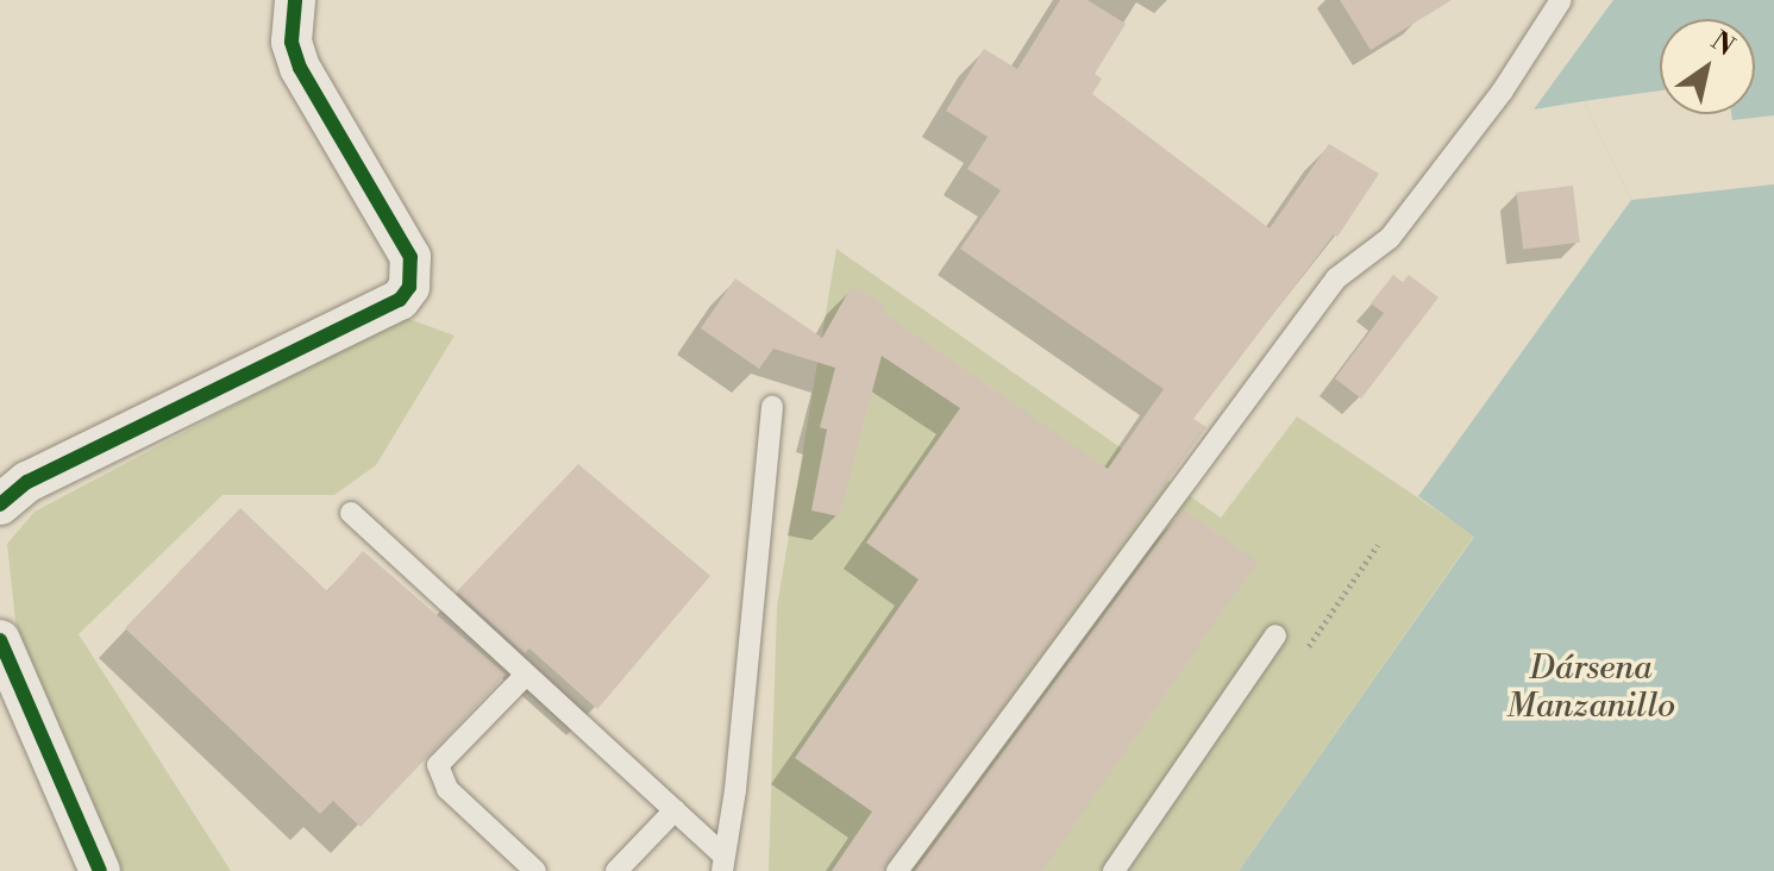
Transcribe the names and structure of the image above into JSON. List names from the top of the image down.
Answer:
{
  "water": ["Dársena Manzanillo"],
  "north": "top right"
}
